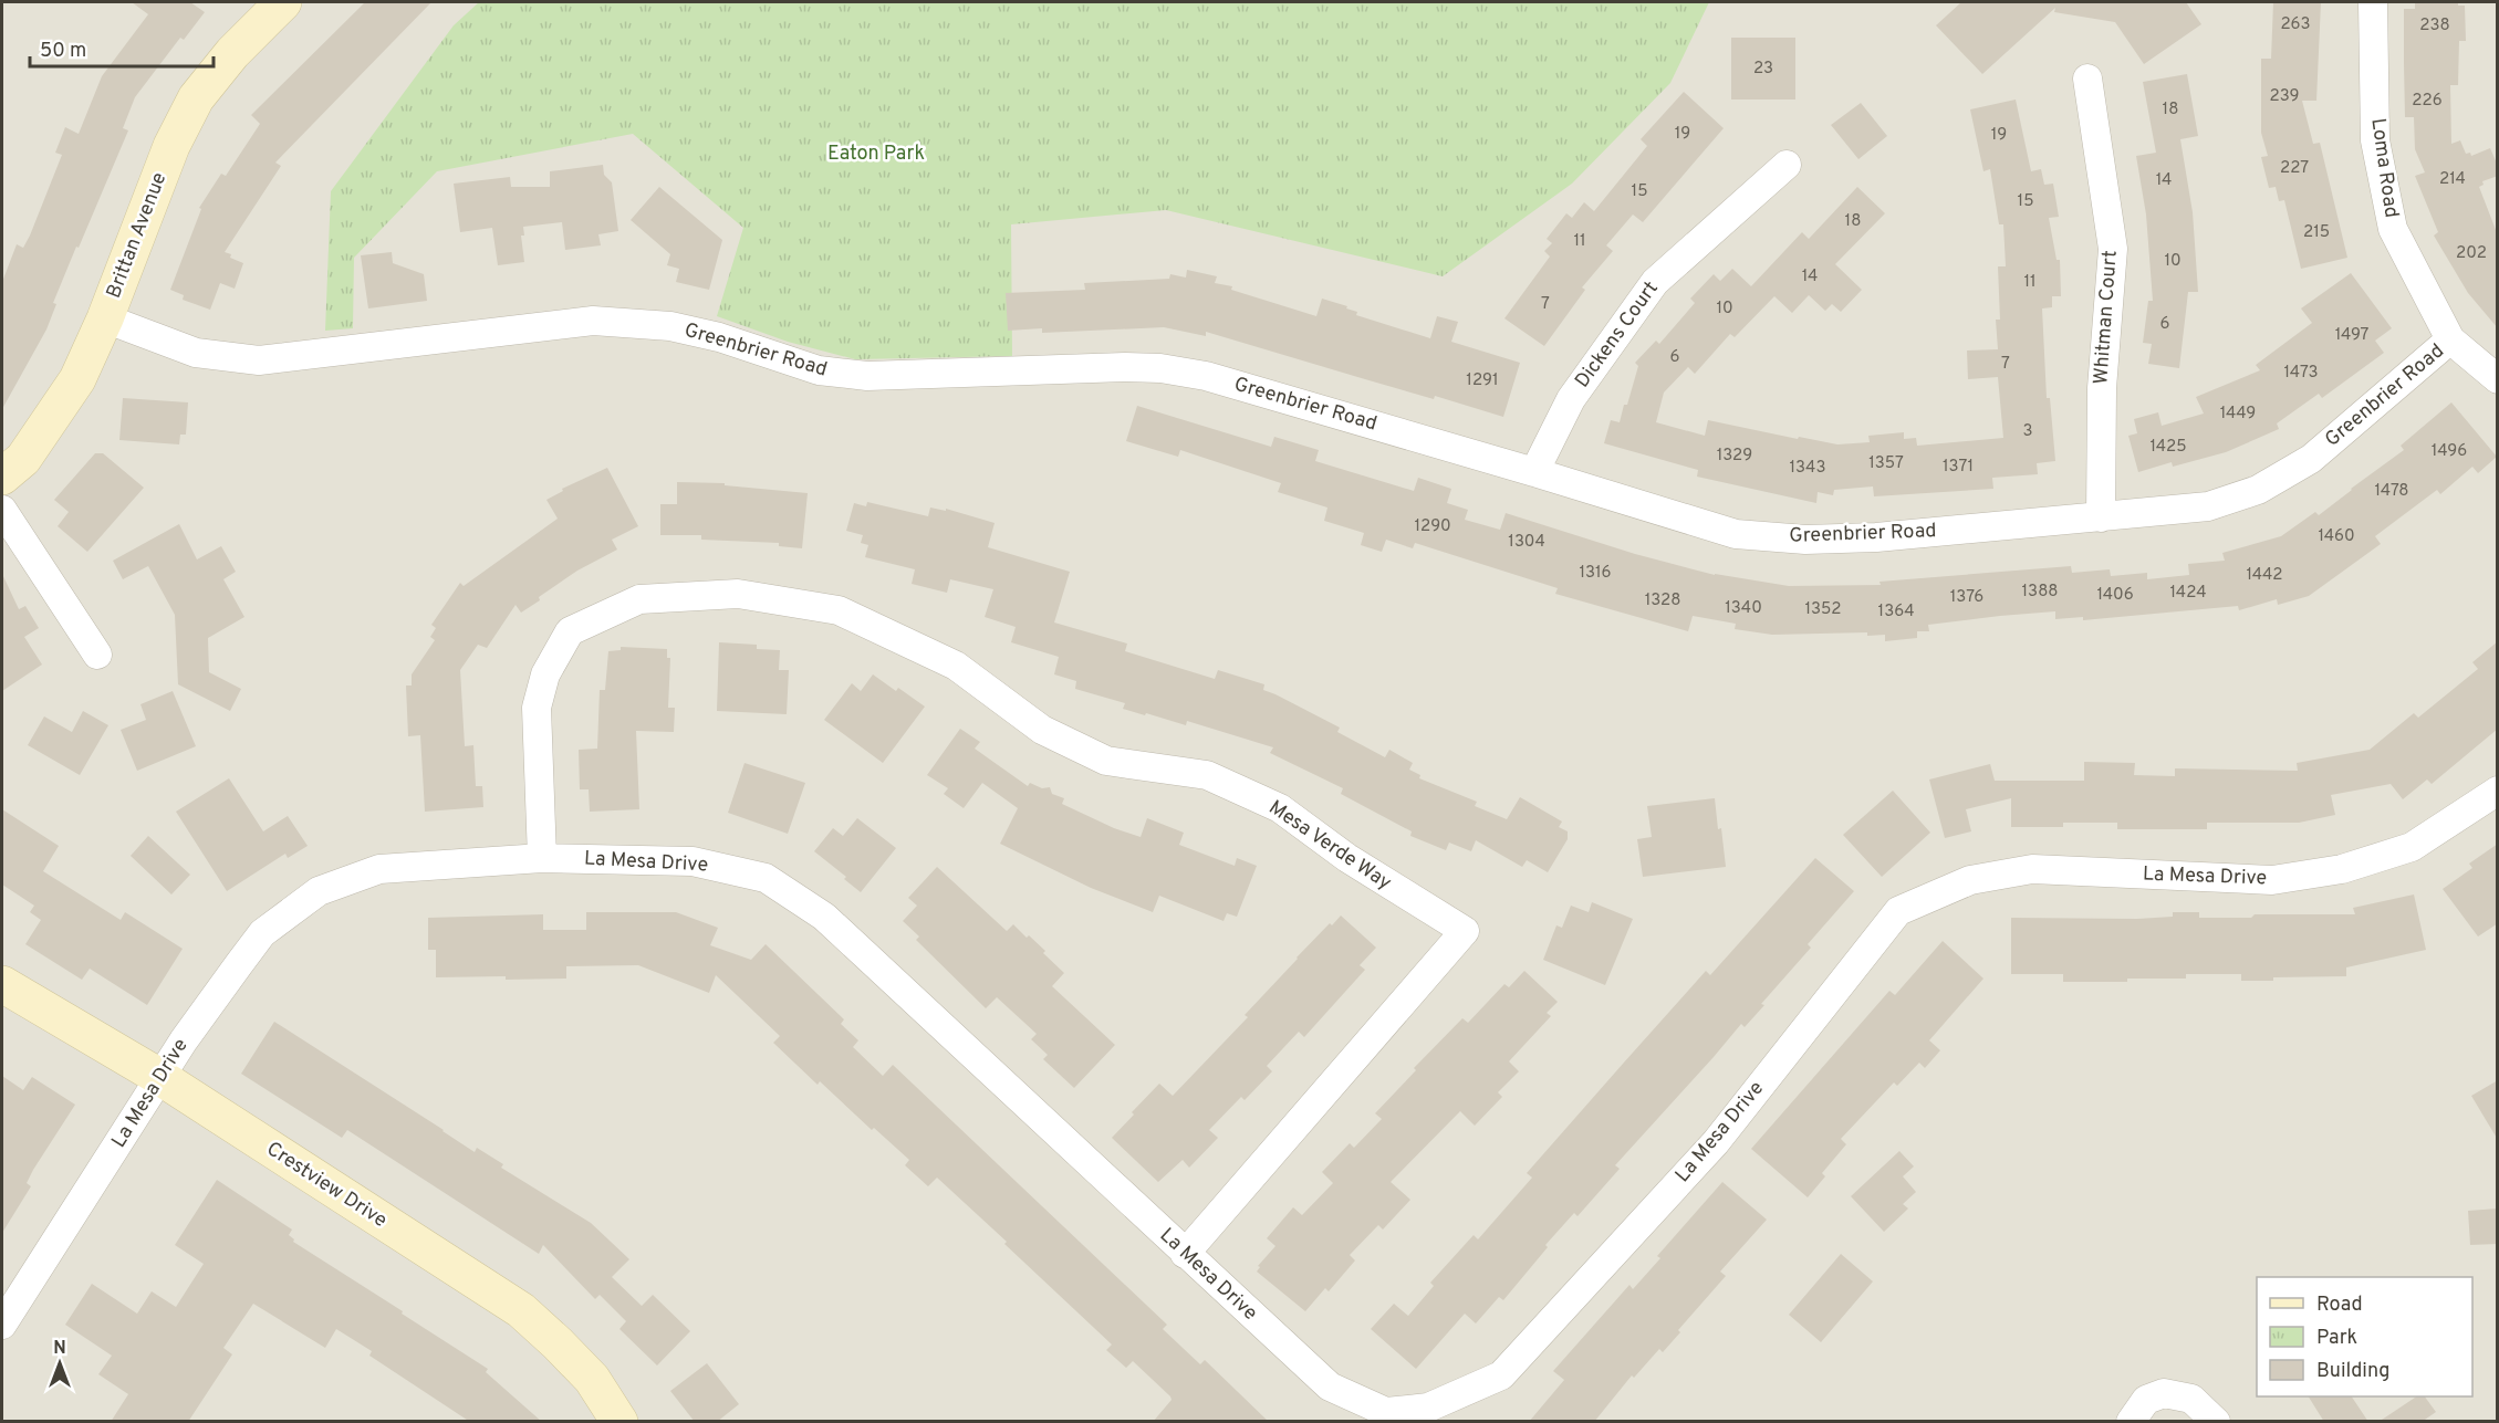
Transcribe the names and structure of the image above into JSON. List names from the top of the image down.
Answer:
{
  "streets": {
    "main road": ["Brittan Avenue", "Crestview Drive"],
    "street": [
      "Loma Road",
      "Whitman Court",
      "Dickens Court",
      "Greenbrier Road",
      "Mesa Verde Way",
      "La Mesa Drive"
    ]
  },
  "crossings": [
    ["Loma Road", "Greenbrier Road"],
    ["Brittan Avenue", "Greenbrier Road"],
    ["Whitman Court", "Greenbrier Road"],
    ["Dickens Court", "Greenbrier Road"],
    ["Mesa Verde Way", "La Mesa Drive"],
    ["La Mesa Drive", "Crestview Drive"]
  ],
  "parks": ["Eaton Park"],
  "house_numbers": [
    "263",
    "238",
    "23",
    "239",
    "226",
    "18",
    "19",
    "19",
    "227",
    "214",
    "14",
    "15",
    "15",
    "18",
    "215",
    "11",
    "202",
    "10",
    "14",
    "11",
    "7",
    "10",
    "6",
    "1497",
    "6",
    "7",
    "1473",
    "1291",
    "1449",
    "3",
    "1425",
    "1496",
    "1329",
    "1357",
    "1371",
    "1343",
    "1478",
    "1290",
    "1460",
    "1304",
    "1316",
    "1442",
    "1388",
    "1424",
    "1406",
    "1376",
    "1328",
    "1340",
    "1352",
    "1364"
  ],
  "legend": ["Road", "Park", "Building"],
  "scale_bar": "50 m",
  "north": "top"
}
